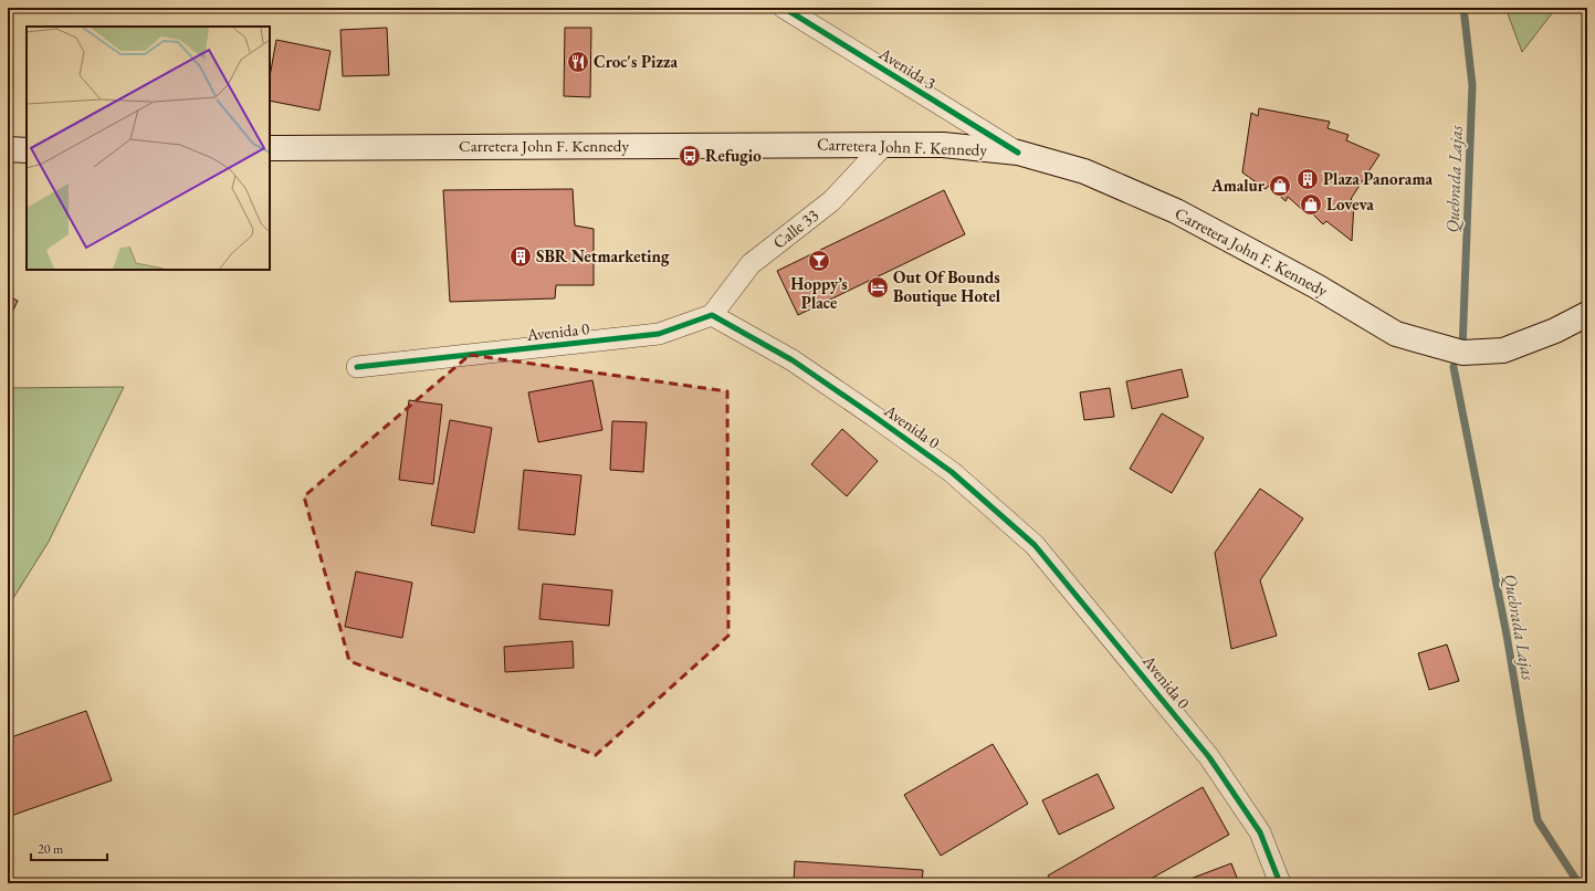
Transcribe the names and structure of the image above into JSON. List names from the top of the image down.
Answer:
{
  "streets": {
    "main road": ["Carretera John F. Kennedy"],
    "street": ["Avenida 3", "Calle 33", "Avenida 0"]
  },
  "crossings": [
    ["Avenida 3", "Carretera John F. Kennedy"],
    ["Carretera John F. Kennedy", "Calle 33"],
    ["Calle 33", "Avenida 0"]
  ],
  "water": ["Quebrada Lajas"],
  "places": {
    "restaurant": ["Croc's Pizza"],
    "bus stop": ["Refugio"],
    "building": ["Plaza Panorama", "SBR Netmarketing"],
    "shop": ["Amalur", "Loveva"],
    "bar": ["Hoppy’s Place"],
    "hotel": ["Out Of Bounds Boutique Hotel"]
  },
  "scale_bar": "20 m"
}
